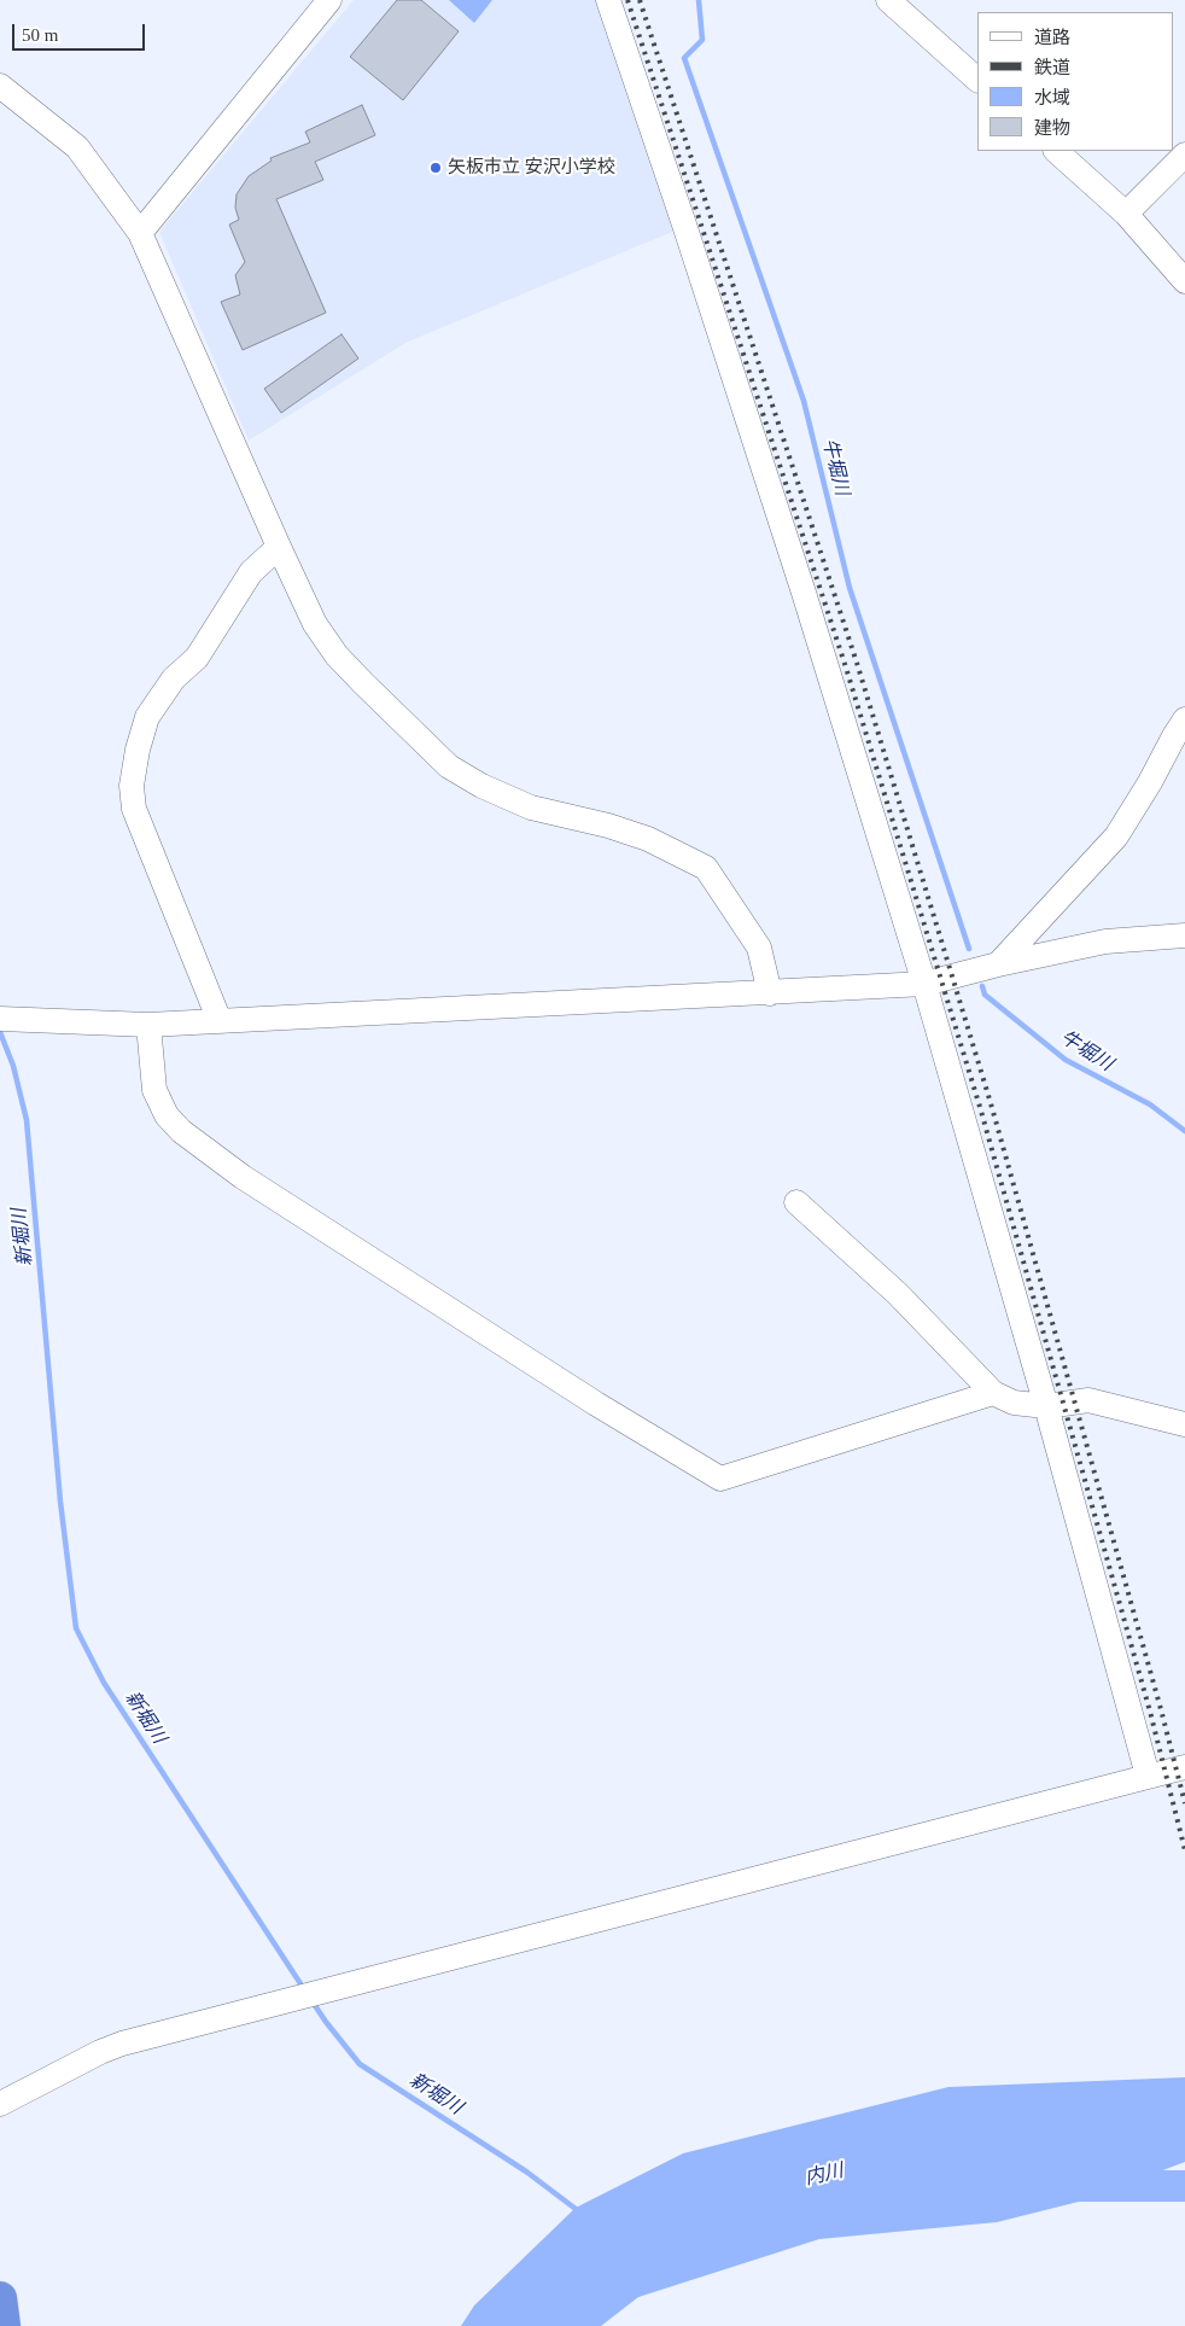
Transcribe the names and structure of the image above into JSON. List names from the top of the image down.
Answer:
{
  "water": ["牛堀川", "新堀川", "内川"],
  "places": ["矢板市立 安沢小学校"],
  "legend": [
    "道路",
    "鉄道",
    "水域",
    "建物"
  ],
  "scale_bar": "50 m"
}
